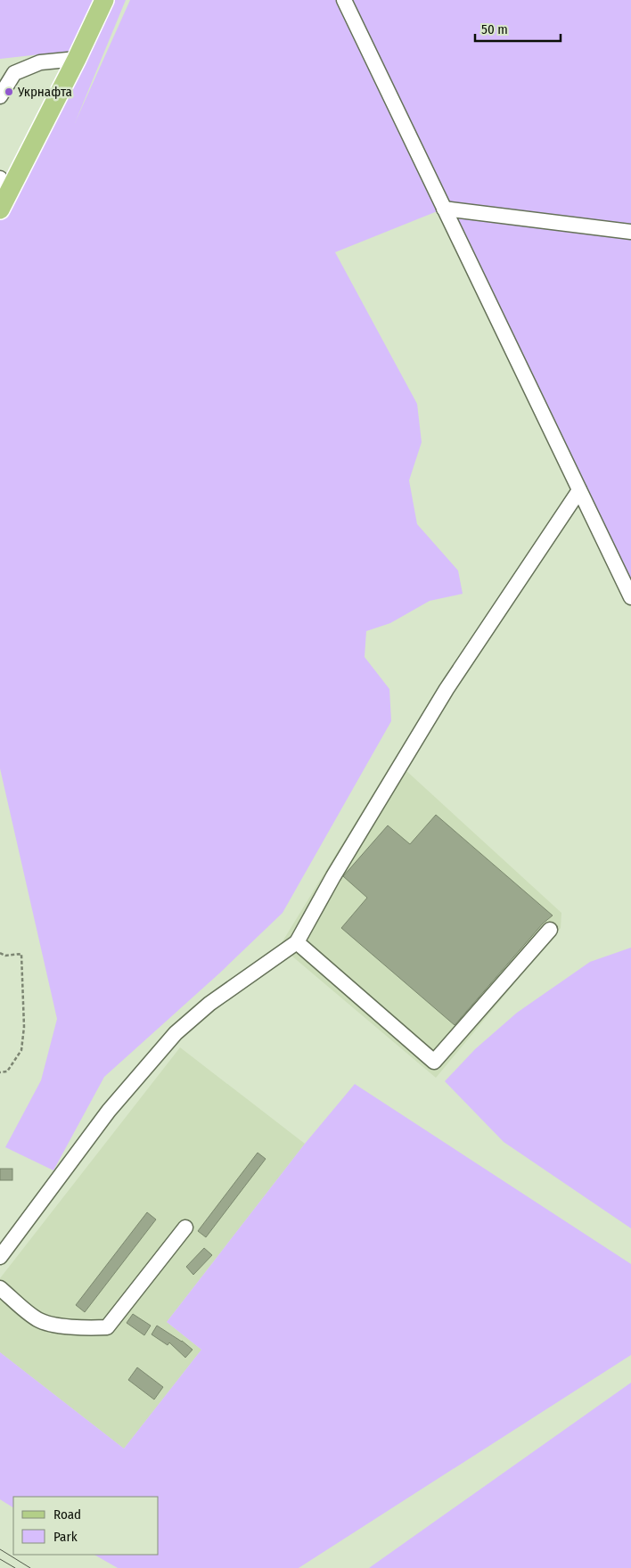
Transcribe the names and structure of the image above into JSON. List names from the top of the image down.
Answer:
{
  "places": ["Укрнафта"],
  "legend": ["Road", "Park"],
  "scale_bar": "50 m"
}
